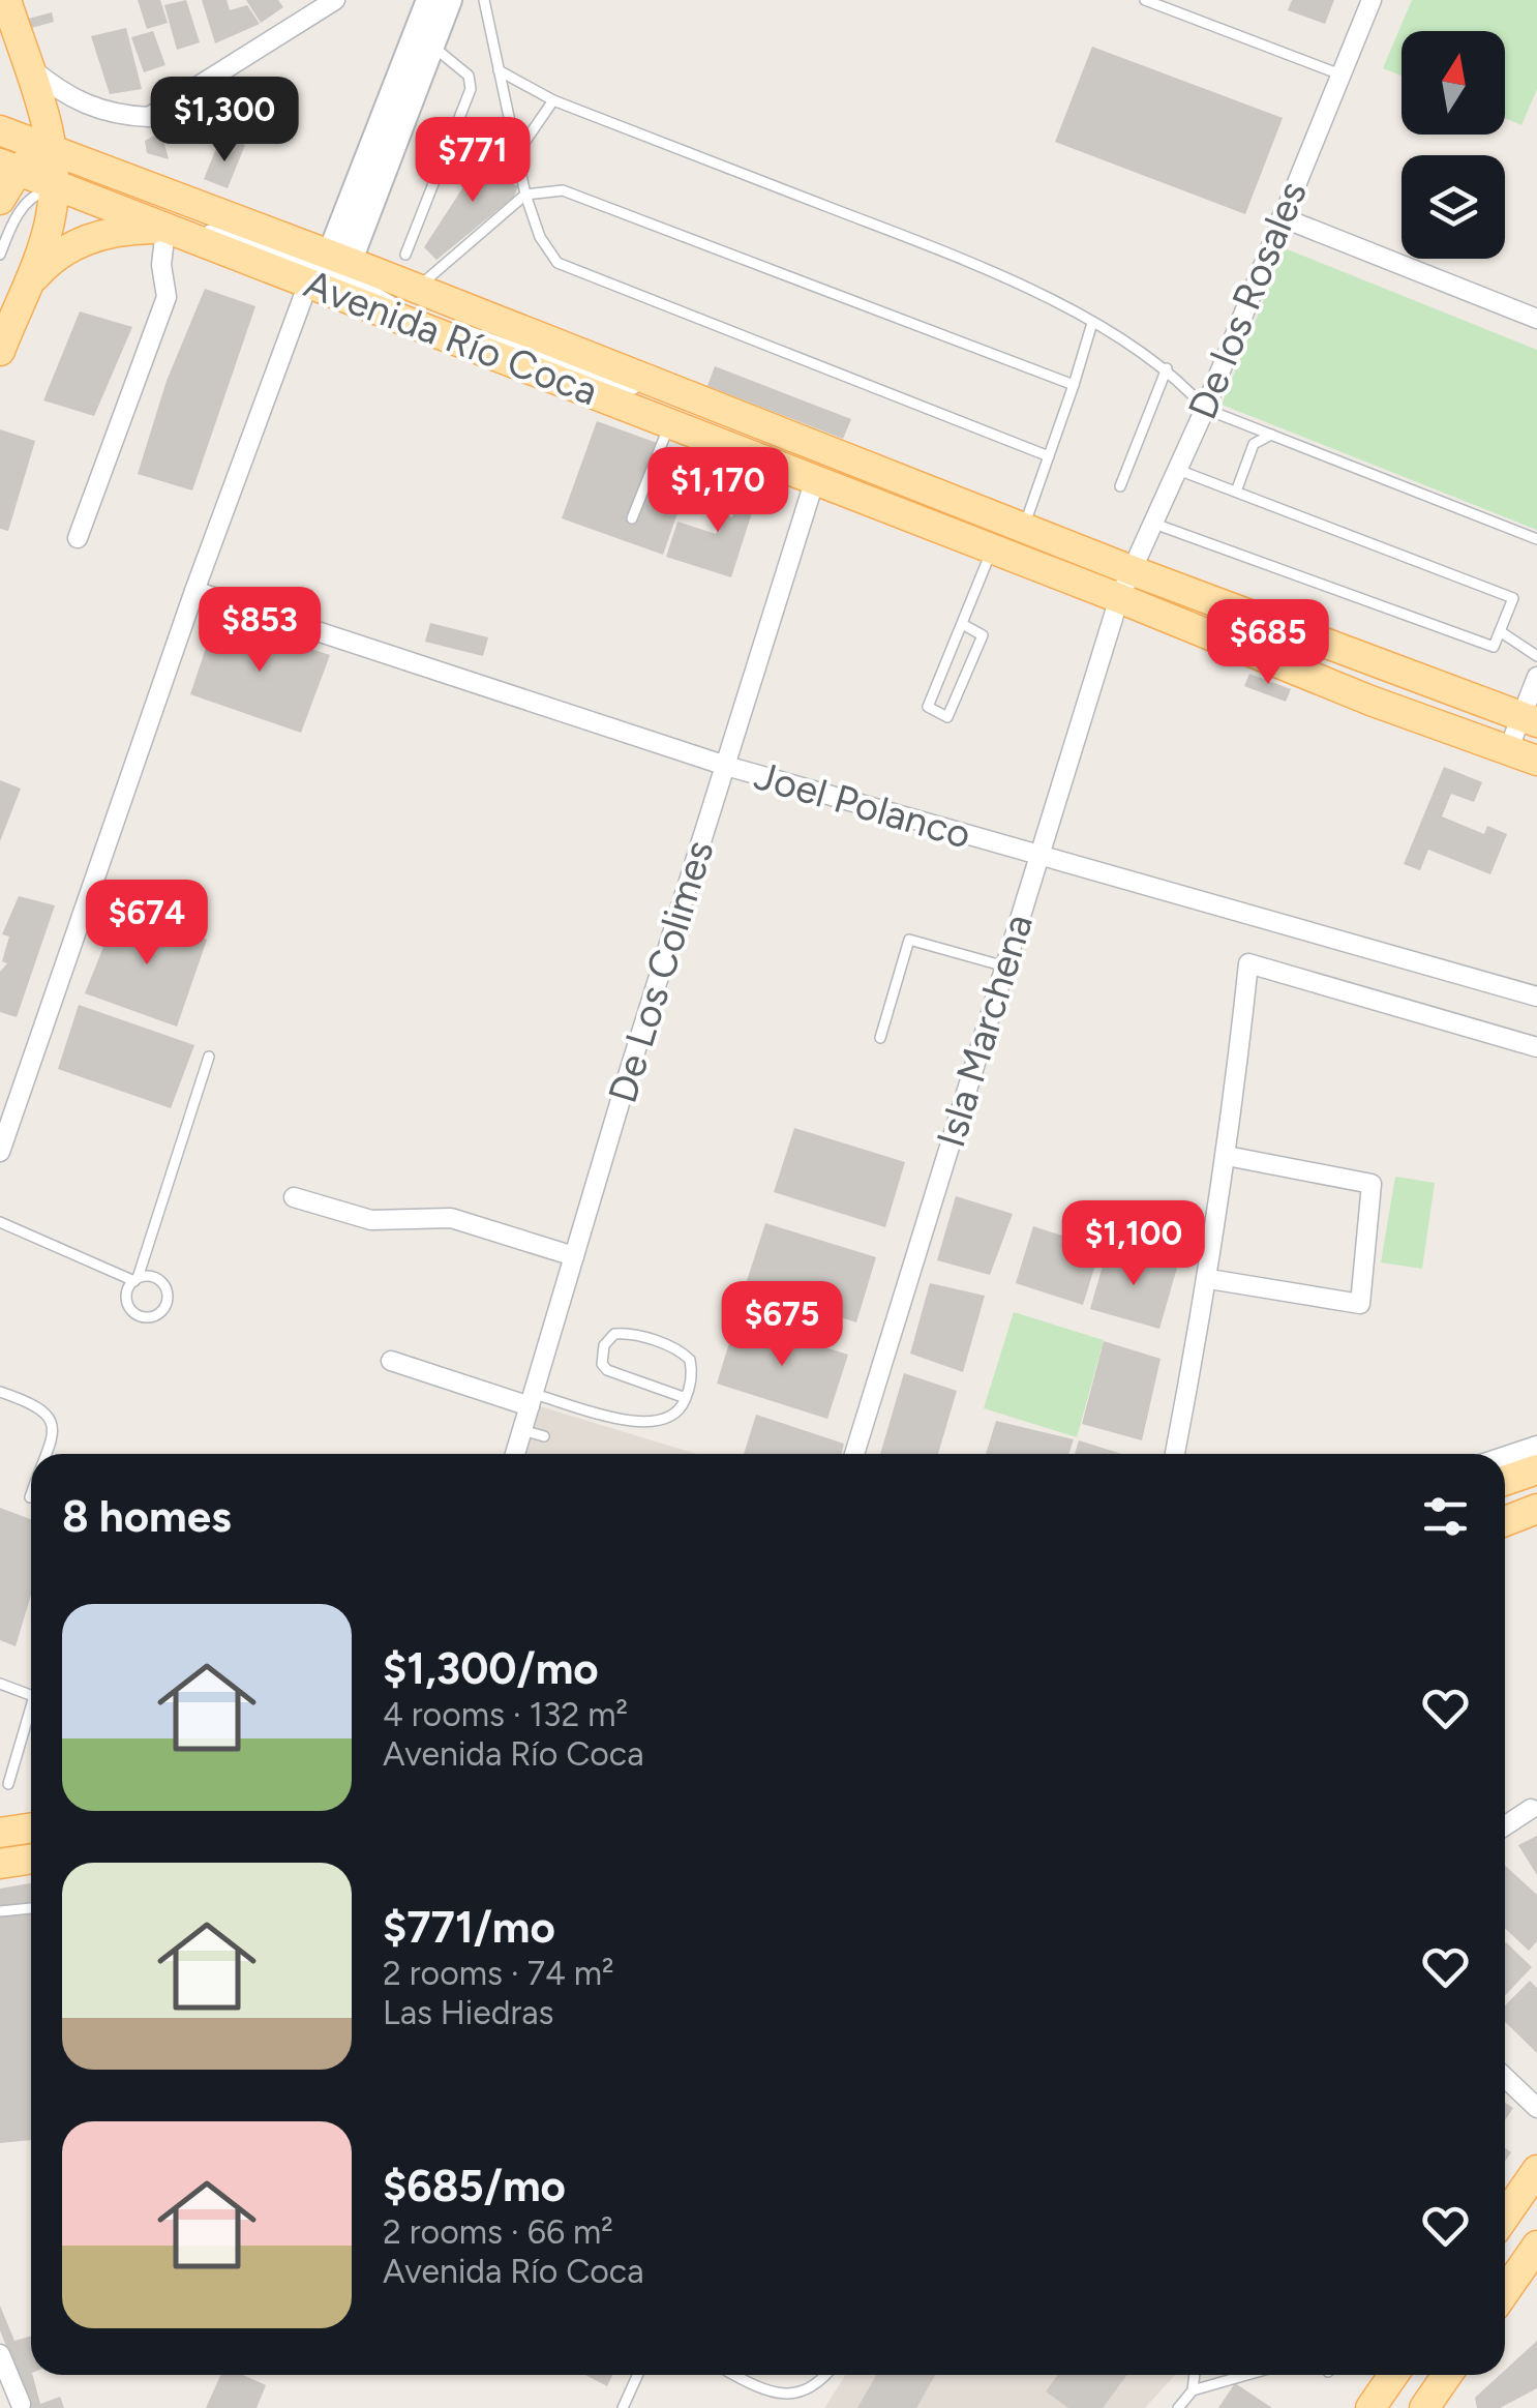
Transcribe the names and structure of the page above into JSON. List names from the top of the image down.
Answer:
{
  "streets": {
    "main road": ["Avenida Río Coca"],
    "street": [
      "De los Rosales",
      "Joel Polanco",
      "De Los Colimes",
      "Isla Marchena"
    ]
  },
  "crossings": [
    ["De los Rosales", "Avenida Río Coca"],
    ["De los Rosales", "Isla Marchena"],
    ["Avenida Río Coca", "De Los Colimes"],
    ["Avenida Río Coca", "Isla Marchena"],
    ["Joel Polanco", "De Los Colimes"],
    ["Joel Polanco", "Isla Marchena"]
  ],
  "north": "top",
  "page": {
    "price": [
      "$1,300",
      "$771",
      "$1,170",
      "$853",
      "$685",
      "$674",
      "$1,100",
      "$675"
    ],
    "heading": "8 homes",
    "list": [
      {
        "name": "$1,300/mo",
        "note": "4 rooms · 132 m² · Avenida Río Coca"
      },
      {
        "name": "$771/mo",
        "note": "2 rooms · 74 m² · Las Hiedras"
      },
      {
        "name": "$685/mo",
        "note": "2 rooms · 66 m² · Avenida Río Coca"
      }
    ]
  }
}
